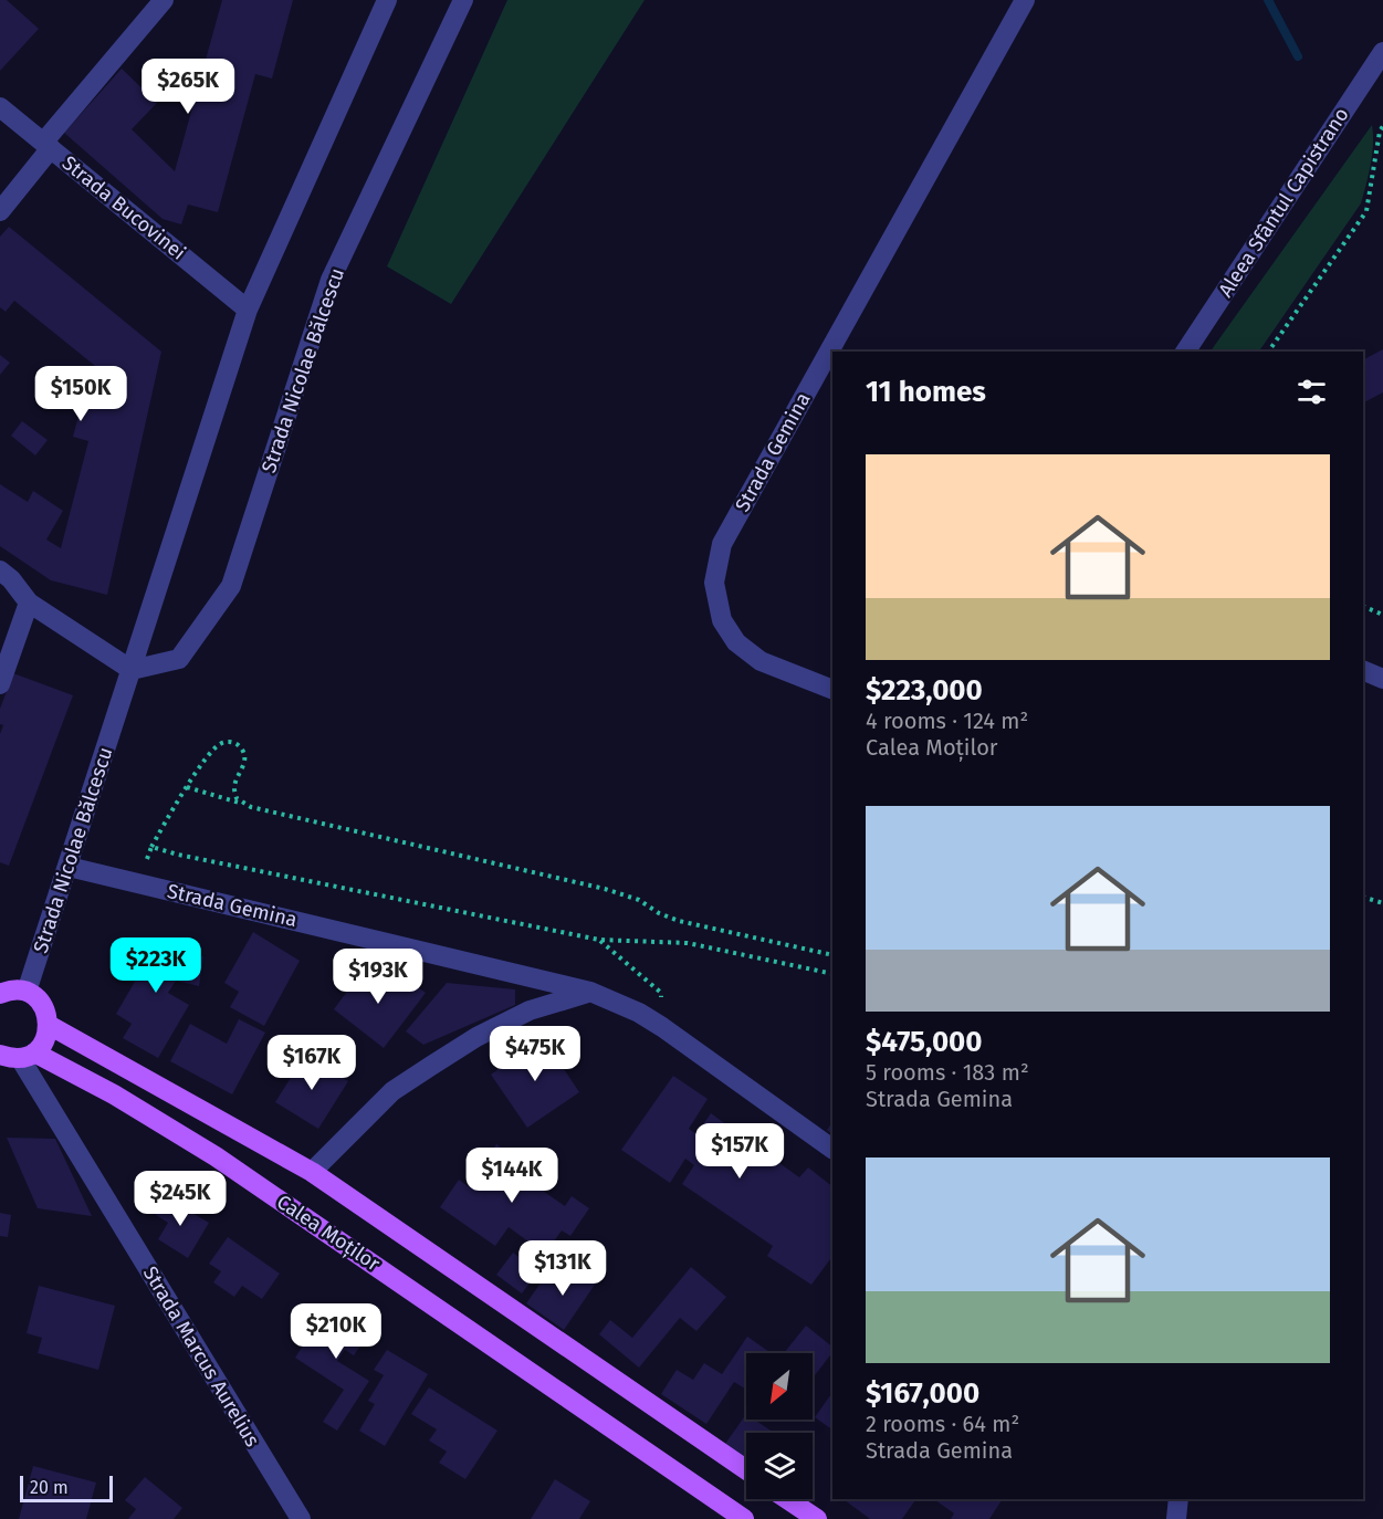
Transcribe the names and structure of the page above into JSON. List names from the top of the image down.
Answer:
{
  "streets": {
    "main road": ["Calea Moților"],
    "street": [
      "Aleea Sfântul Capistrano",
      "Strada Bucovinei",
      "Strada Nicolae Bălcescu",
      "Strada Gemina",
      "Strada Marcus Aurelius"
    ]
  },
  "crossings": [
    ["Strada Bucovinei", "Strada Nicolae Bălcescu"],
    ["Strada Nicolae Bălcescu", "Strada Gemina"],
    ["Calea Moților", "Strada Marcus Aurelius"]
  ],
  "scale_bar": "20 m",
  "north": "bottom left",
  "page": {
    "price": [
      "$265K",
      "$150K",
      "$223K",
      "$193K",
      "$475K",
      "$167K",
      "$157K",
      "$144K",
      "$245K",
      "$131K",
      "$210K"
    ],
    "heading": "11 homes",
    "list": [
      {
        "name": "$223,000",
        "note": "4 rooms · 124 m² · Calea Moților"
      },
      {
        "name": "$475,000",
        "note": "5 rooms · 183 m² · Strada Gemina"
      },
      {
        "name": "$167,000",
        "note": "2 rooms · 64 m² · Strada Gemina"
      }
    ],
    "scale": "20 m"
  }
}
